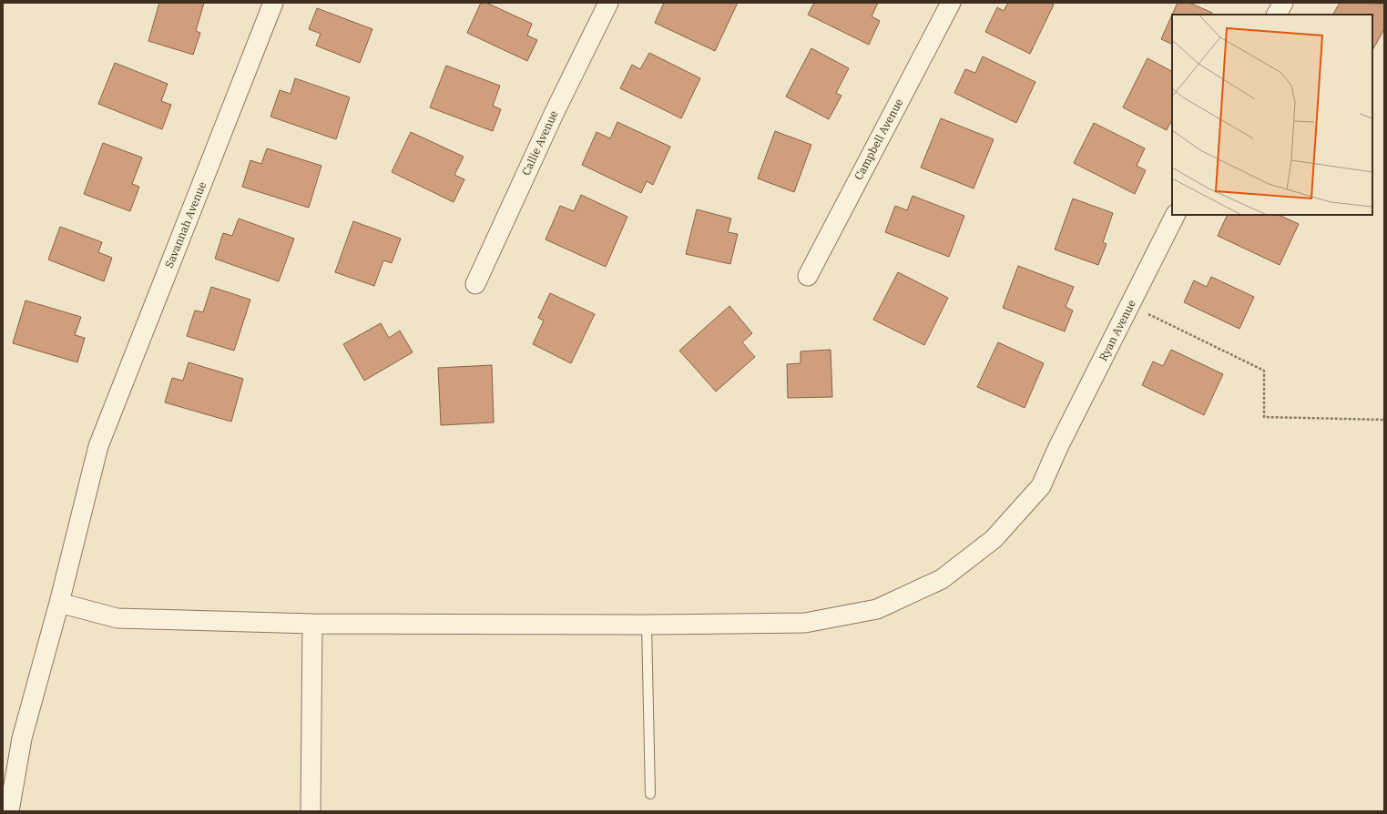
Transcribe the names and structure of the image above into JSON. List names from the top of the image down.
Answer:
{
  "streets": {
    "street": [
      "Campbell Avenue",
      "Callie Avenue",
      "Savannah Avenue",
      "Ryan Avenue"
    ]
  },
  "crossings": [
    ["Savannah Avenue", "Ryan Avenue"]
  ]
}
